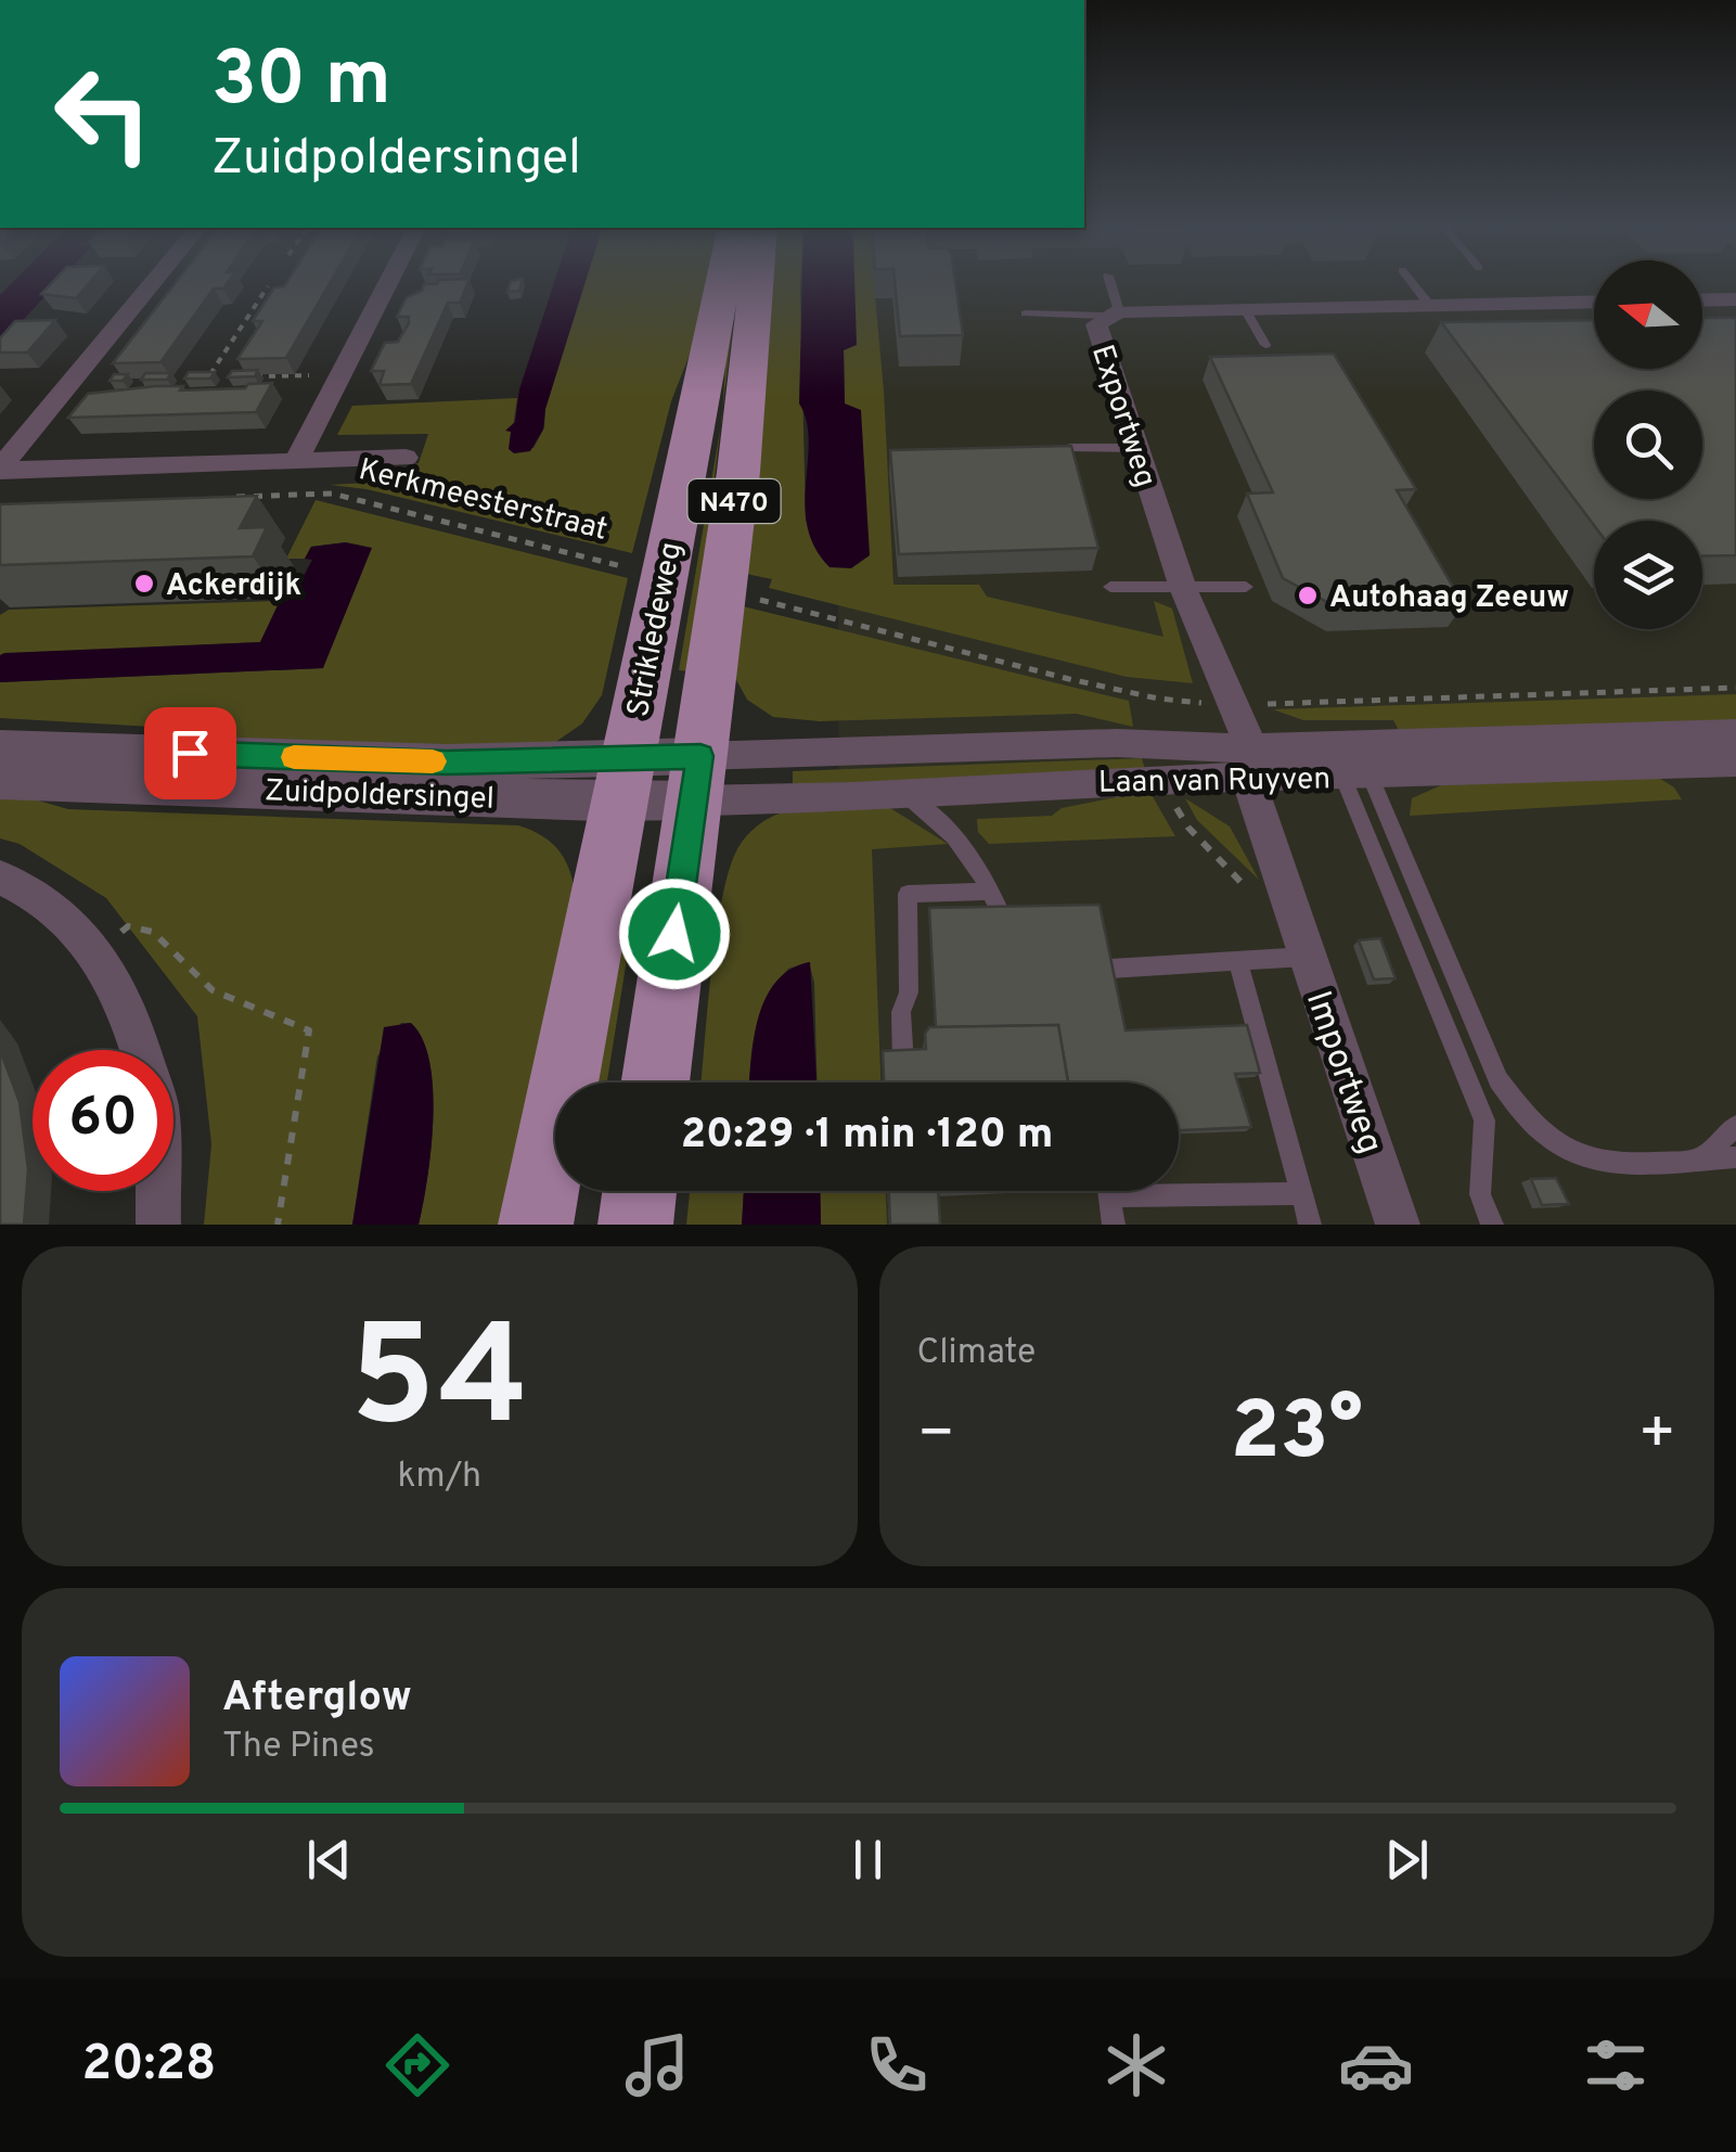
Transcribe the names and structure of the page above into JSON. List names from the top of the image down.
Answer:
{
  "streets": {
    "main road": ["N470", "Strikledeweg"],
    "street": [
      "Exportweg",
      "Kerkmeesterstraat",
      "Laan van Ruyven",
      "Zuidpoldersingel",
      "Importweg"
    ]
  },
  "crossings": [
    ["Exportweg", "Laan van Ruyven"],
    ["Exportweg", "Importweg"],
    ["Strikledeweg", "Laan van Ruyven"],
    ["Strikledeweg", "Zuidpoldersingel"],
    ["Laan van Ruyven", "Zuidpoldersingel"],
    ["Laan van Ruyven", "Importweg"]
  ],
  "places": ["Ackerdijk", "Autohaag Zeeuw"],
  "north": "left",
  "page": {
    "turn": ["30 m", "Zuidpoldersingel"],
    "limit": "60",
    "trip": "20:29 · 1 min · 120 m",
    "tile": [
      ["54", "km/h"],
      "Climate"
    ],
    "heat": ["−", "23°", "+"],
    "song": ["Afterglow", "The Pines"],
    "tabs": "20:28"
  }
}
